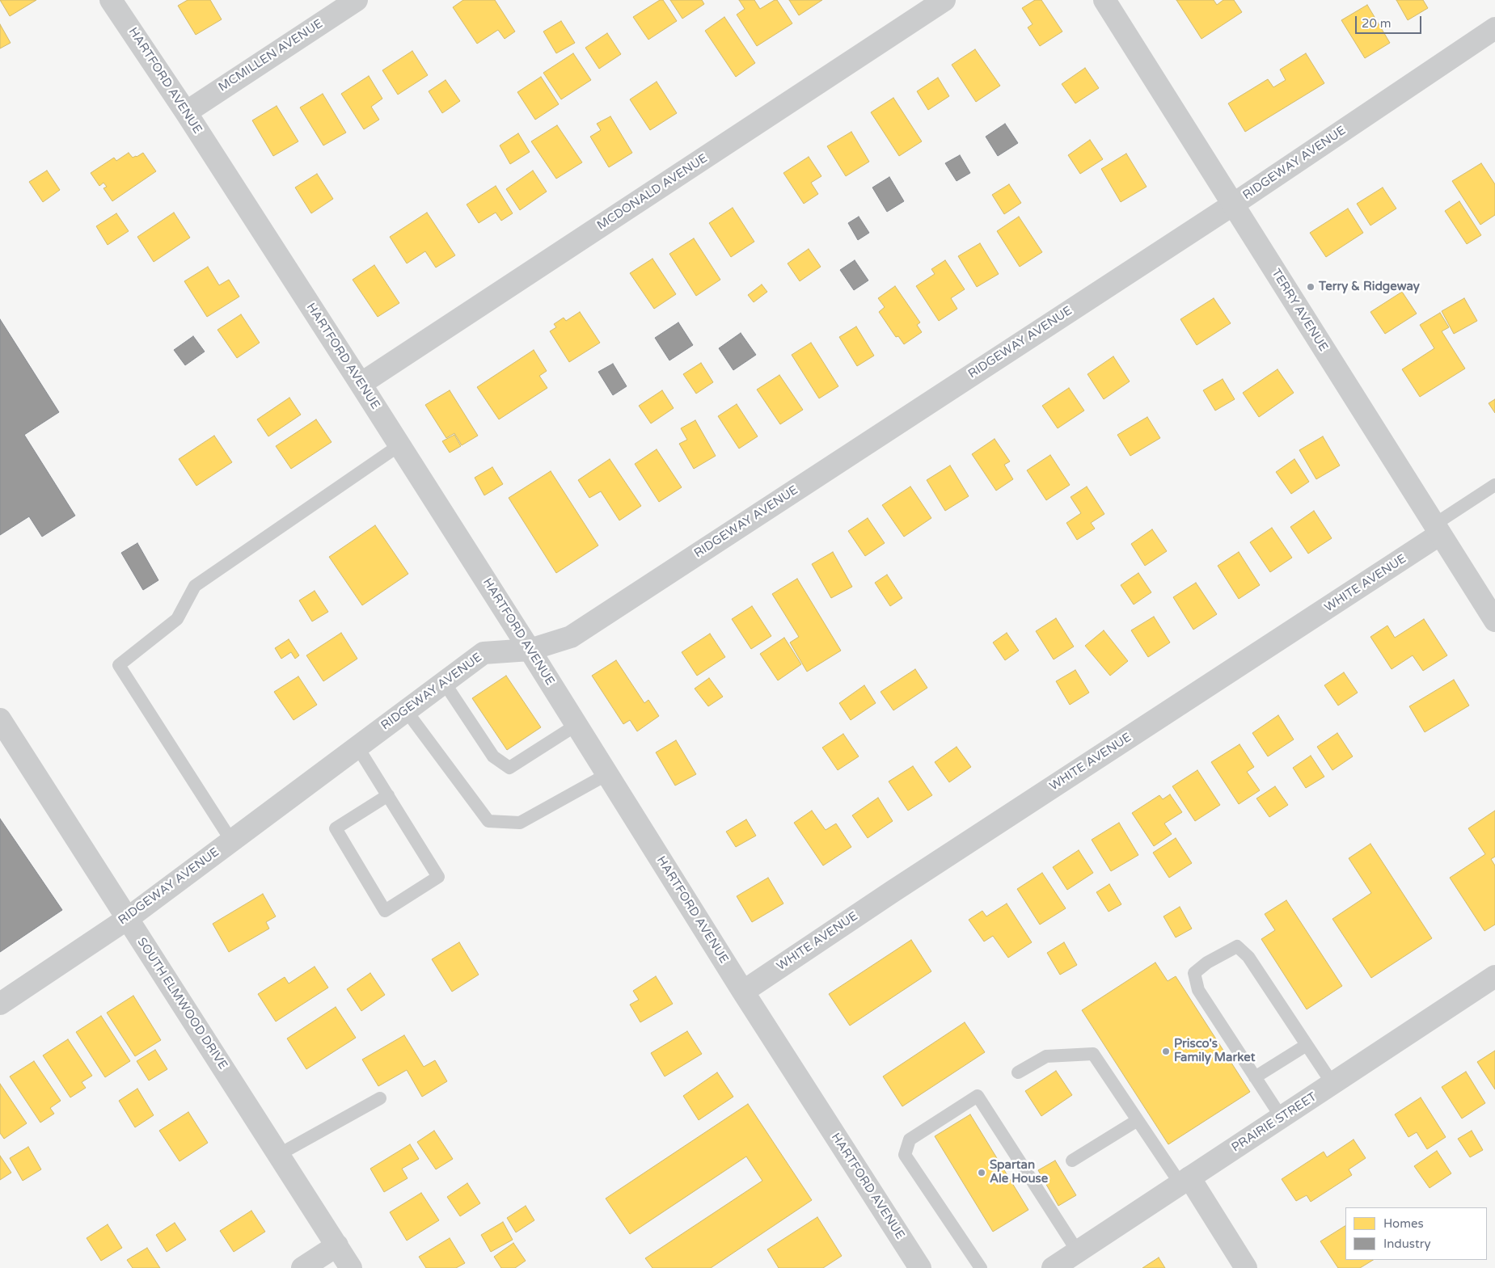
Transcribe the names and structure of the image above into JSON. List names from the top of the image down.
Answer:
{
  "streets": {
    "street": [
      "MCMILLEN AVENUE",
      "HARTFORD AVENUE",
      "RIDGEWAY AVENUE",
      "MCDONALD AVENUE",
      "TERRY AVENUE",
      "WHITE AVENUE",
      "SOUTH ELMWOOD DRIVE",
      "PRAIRIE STREET"
    ]
  },
  "crossings": [
    ["MCMILLEN AVENUE", "HARTFORD AVENUE"],
    ["HARTFORD AVENUE", "RIDGEWAY AVENUE"],
    ["HARTFORD AVENUE", "MCDONALD AVENUE"],
    ["HARTFORD AVENUE", "WHITE AVENUE"],
    ["RIDGEWAY AVENUE", "TERRY AVENUE"],
    ["RIDGEWAY AVENUE", "SOUTH ELMWOOD DRIVE"],
    ["TERRY AVENUE", "WHITE AVENUE"]
  ],
  "places": ["Terry & Ridgeway", "Prisco's Family Market", "Spartan Ale House"],
  "legend": ["Homes", "Industry"],
  "scale_bar": "20 m"
}
